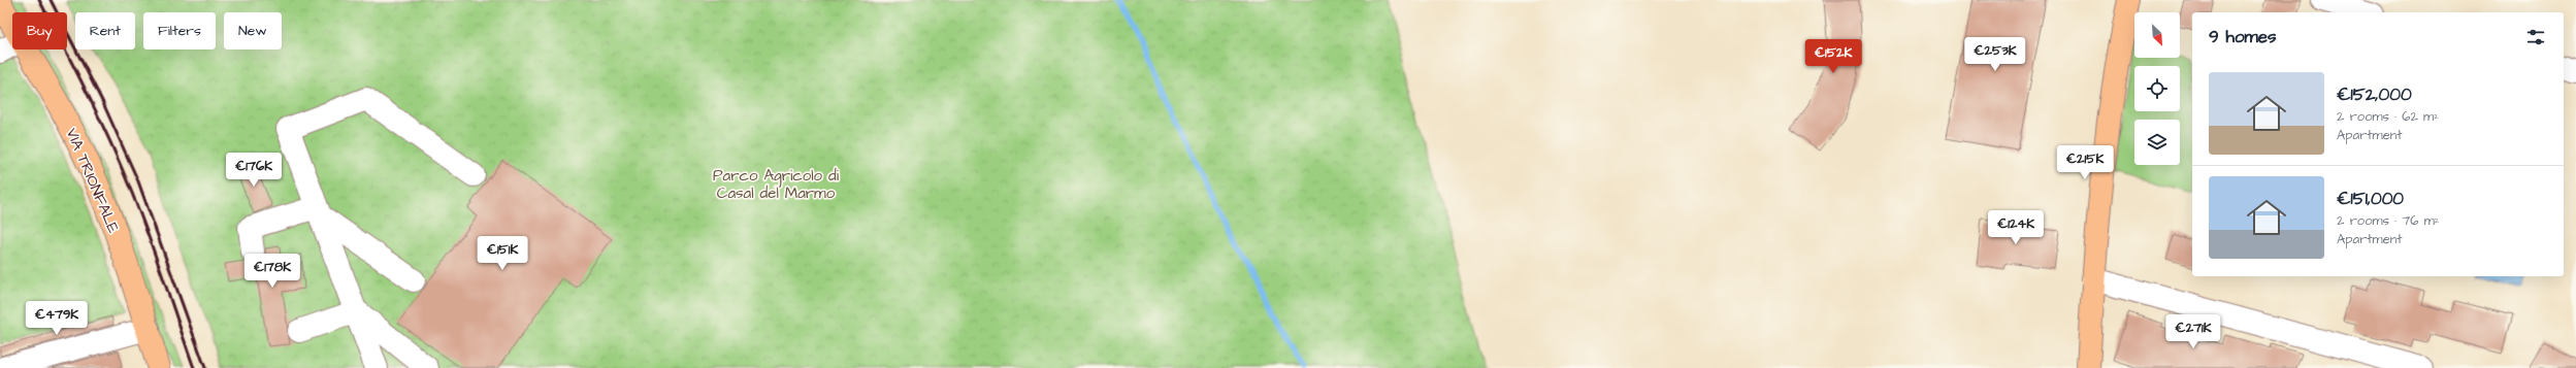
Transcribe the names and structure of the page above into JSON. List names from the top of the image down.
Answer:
{
  "streets": {
    "main road": ["VIA TRIONFALE"]
  },
  "parks": ["Parco Agricolo di Casal del Marmo"],
  "north": "bottom right",
  "page": {
    "chip": [
      "Buy",
      "Rent",
      "Filters",
      "New"
    ],
    "heading": "9 homes",
    "price": [
      "€253K",
      "€152K",
      "€215K",
      "€176K",
      "€124K",
      "€151K",
      "€178K",
      "€479K",
      "€271K"
    ],
    "list": [
      {
        "name": "€152,000",
        "note": "2 rooms · 62 m² · Apartment"
      },
      {
        "name": "€151,000",
        "note": "2 rooms · 76 m² · Apartment"
      }
    ]
  }
}
